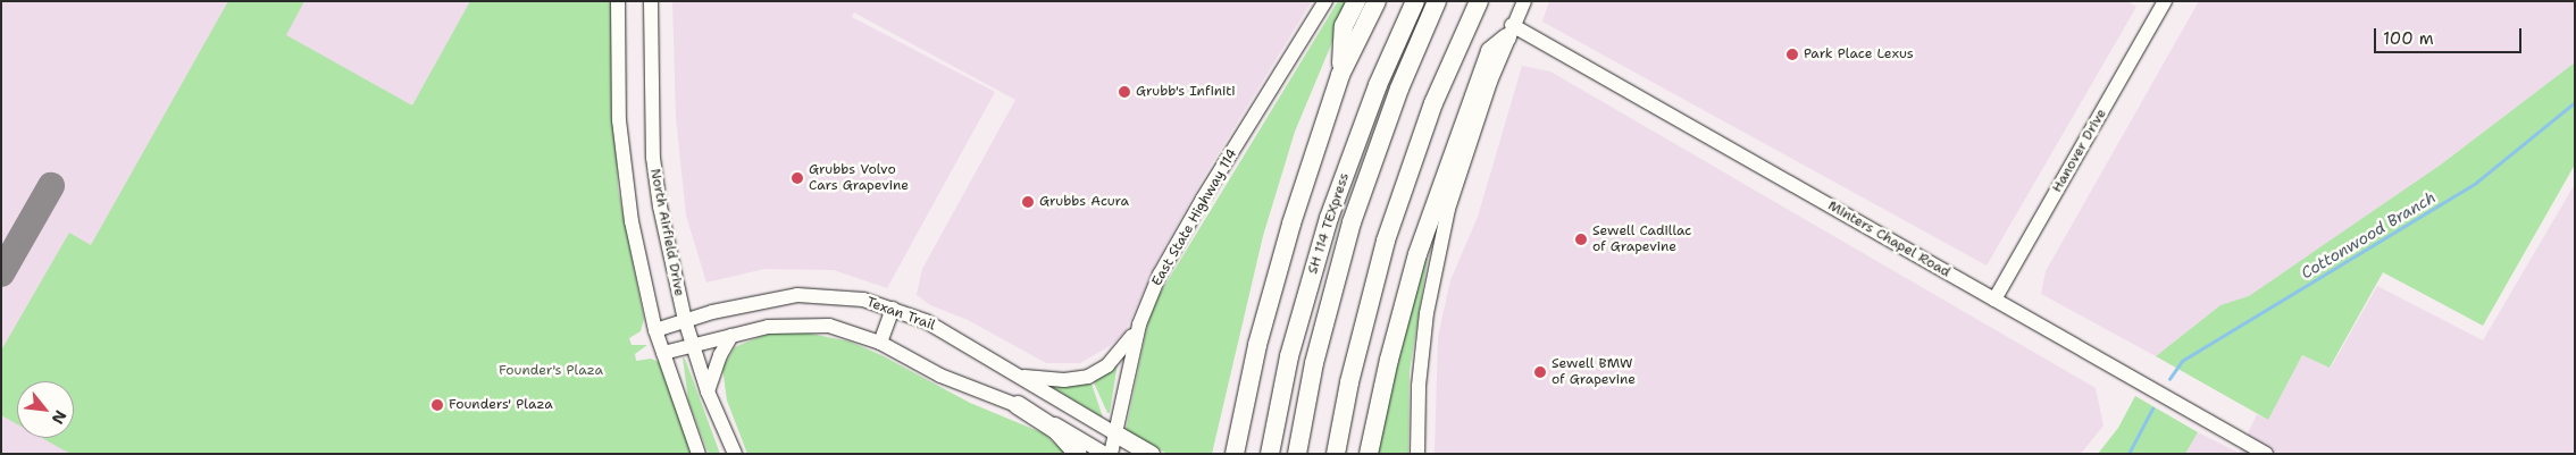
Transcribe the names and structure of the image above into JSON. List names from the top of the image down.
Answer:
{
  "streets": {
    "highway": ["SH 114 TEXpress"],
    "main road": [
      "Hanover Drive",
      "East State Highway 114",
      "North Airfield Drive",
      "Minters Chapel Road",
      "Texan Trail"
    ]
  },
  "crossings": [
    ["Hanover Drive", "Minters Chapel Road"],
    ["East State Highway 114", "Texan Trail"],
    ["North Airfield Drive", "Texan Trail"]
  ],
  "water": ["Cottonwood Branch"],
  "parks": ["Founder's Plaza"],
  "places": [
    "Park Place Lexus",
    "Grubb's Infiniti",
    "Grubbs Volvo Cars Grapevine",
    "Grubbs Acura",
    "Sewell Cadillac of Grapevine",
    "Sewell BMW of Grapevine",
    "Founders' Plaza"
  ],
  "scale_bar": "100 m",
  "north": "bottom right"
}
